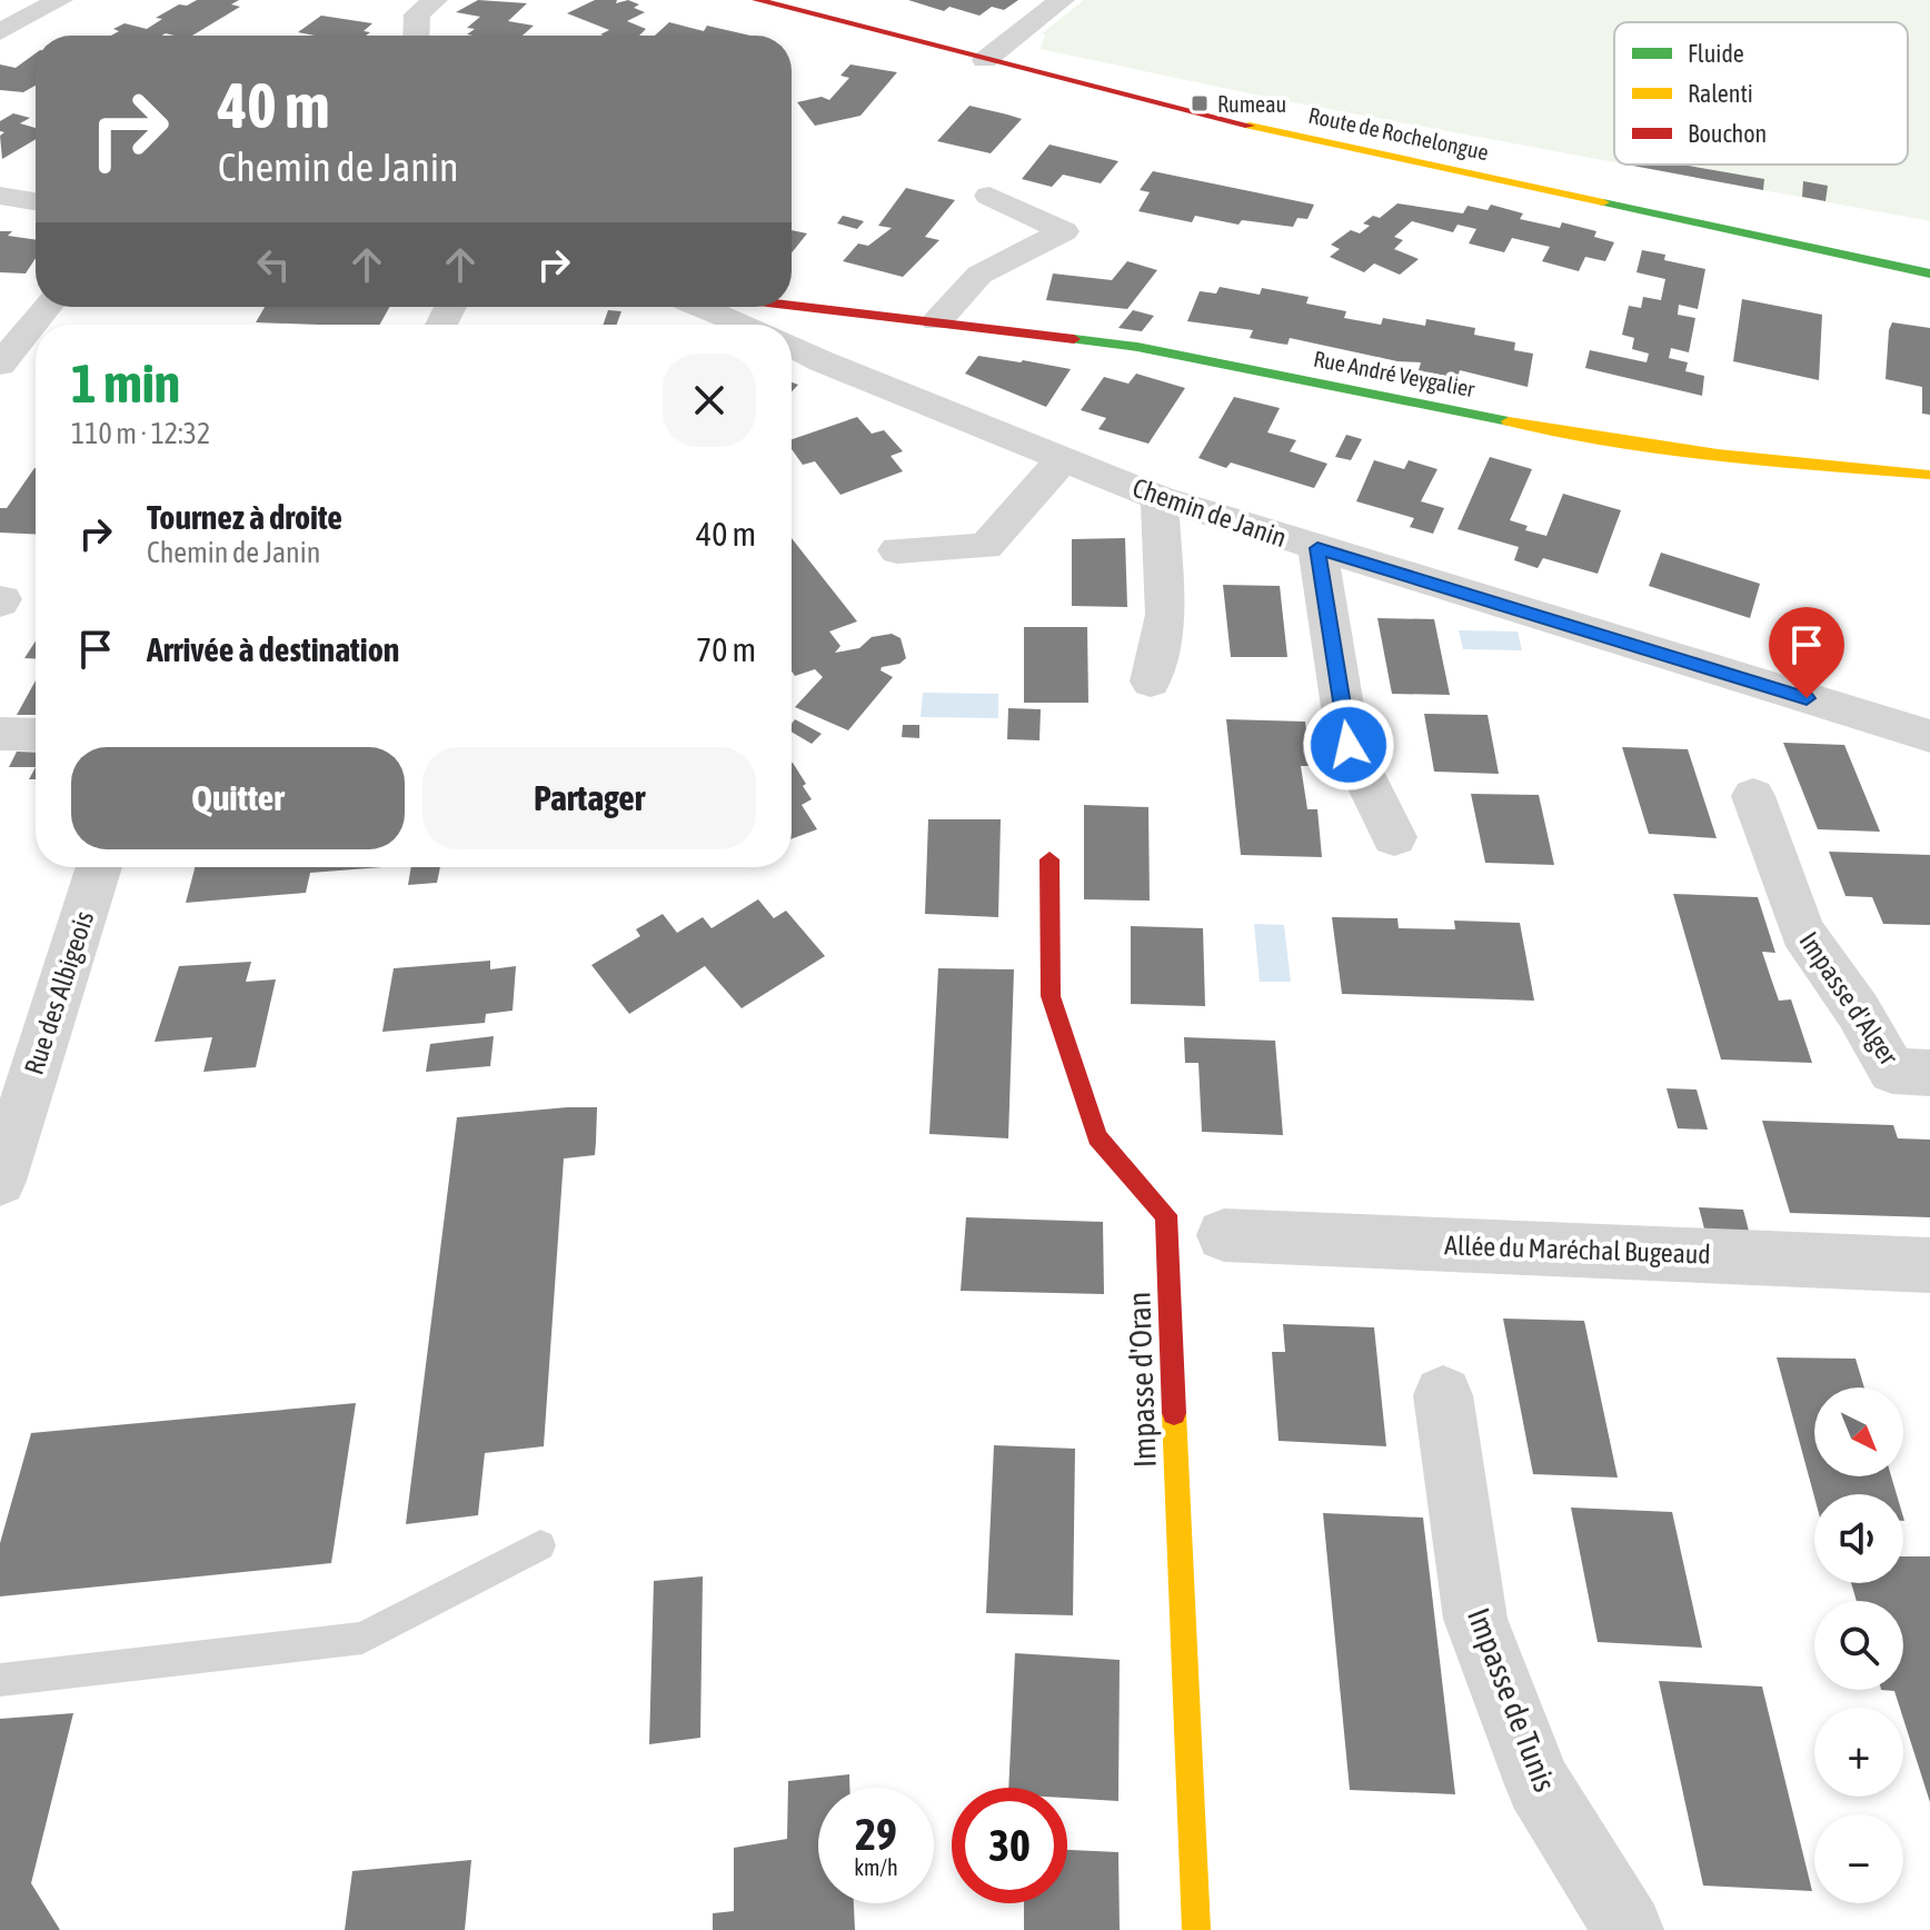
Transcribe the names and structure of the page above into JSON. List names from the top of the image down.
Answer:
{
  "streets": {
    "street": [
      "Route de Rochelongue",
      "Rue André Veygalier",
      "Chemin de Janin",
      "Rue des Albigeois",
      "Impasse d'Alger",
      "Allée du Maréchal Bugeaud",
      "Impasse d'Oran",
      "Impasse de Tunis"
    ]
  },
  "crossings": [
    ["Rue André Veygalier", "Chemin de Janin"]
  ],
  "places": {
    "transit": ["Rumeau"]
  },
  "legend": ["Fluide", "Ralenti", "Bouchon"],
  "north": "bottom right",
  "page": {
    "turn": ["40 m", "Chemin de Janin"],
    "heading": ["1 min", "110 m · 12:32"],
    "list": [
      {
        "name": "Tournez à droite",
        "note": "Chemin de Janin",
        "value": "40 m"
      },
      {
        "name": "Arrivée à destination",
        "value": "70 m"
      }
    ],
    "buttons": ["Quitter", "Partager"],
    "map_buttons": ["+", "−"],
    "speed": "29 km/h",
    "limit": "30"
  }
}
